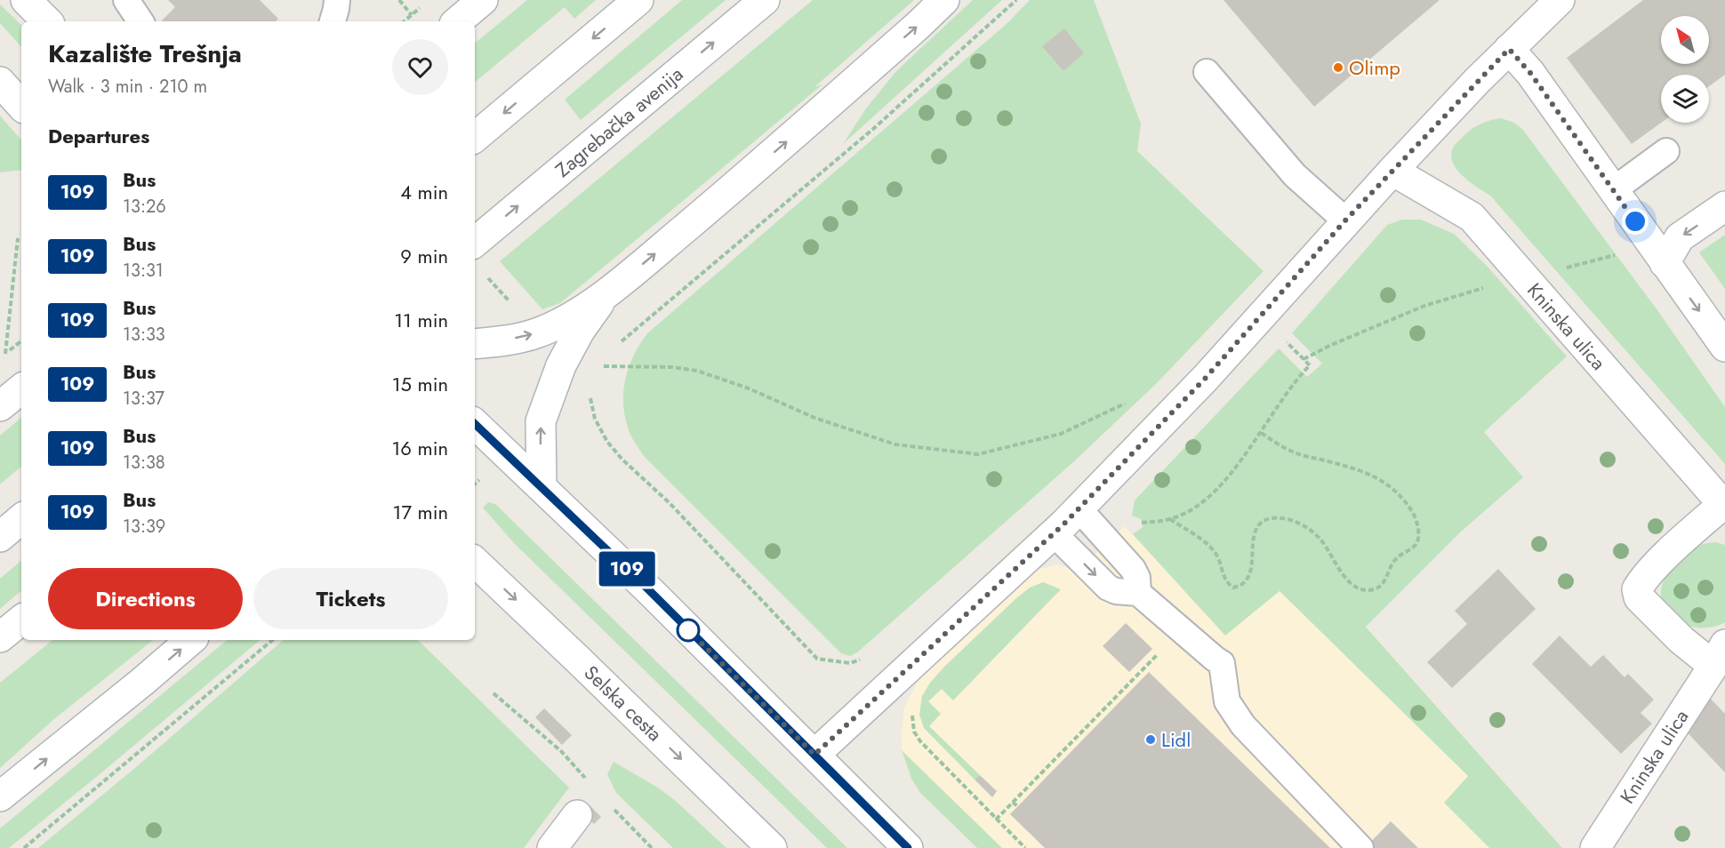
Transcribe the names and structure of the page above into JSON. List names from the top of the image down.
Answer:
{
  "streets": {
    "main road": ["Zagrebačka avenija", "Kninska ulica", "Selska cesta"]
  },
  "places": ["Olimp", "Lidl"],
  "lines": ["bus line 109"],
  "north": "top left",
  "page": {
    "on_map": "109",
    "heading": [
      ["Kazalište Trešnja", "Walk · 3 min · 210 m"],
      "Departures"
    ],
    "list": [
      {
        "mark": "109",
        "name": "Bus",
        "note": "13:26",
        "value": "4 min"
      },
      {
        "mark": "109",
        "name": "Bus",
        "note": "13:31",
        "value": "9 min"
      },
      {
        "mark": "109",
        "name": "Bus",
        "note": "13:33",
        "value": "11 min"
      },
      {
        "mark": "109",
        "name": "Bus",
        "note": "13:37",
        "value": "15 min"
      },
      {
        "mark": "109",
        "name": "Bus",
        "note": "13:38",
        "value": "16 min"
      },
      {
        "mark": "109",
        "name": "Bus",
        "note": "13:39",
        "value": "17 min"
      }
    ],
    "buttons": ["Directions", "Tickets"]
  }
}
